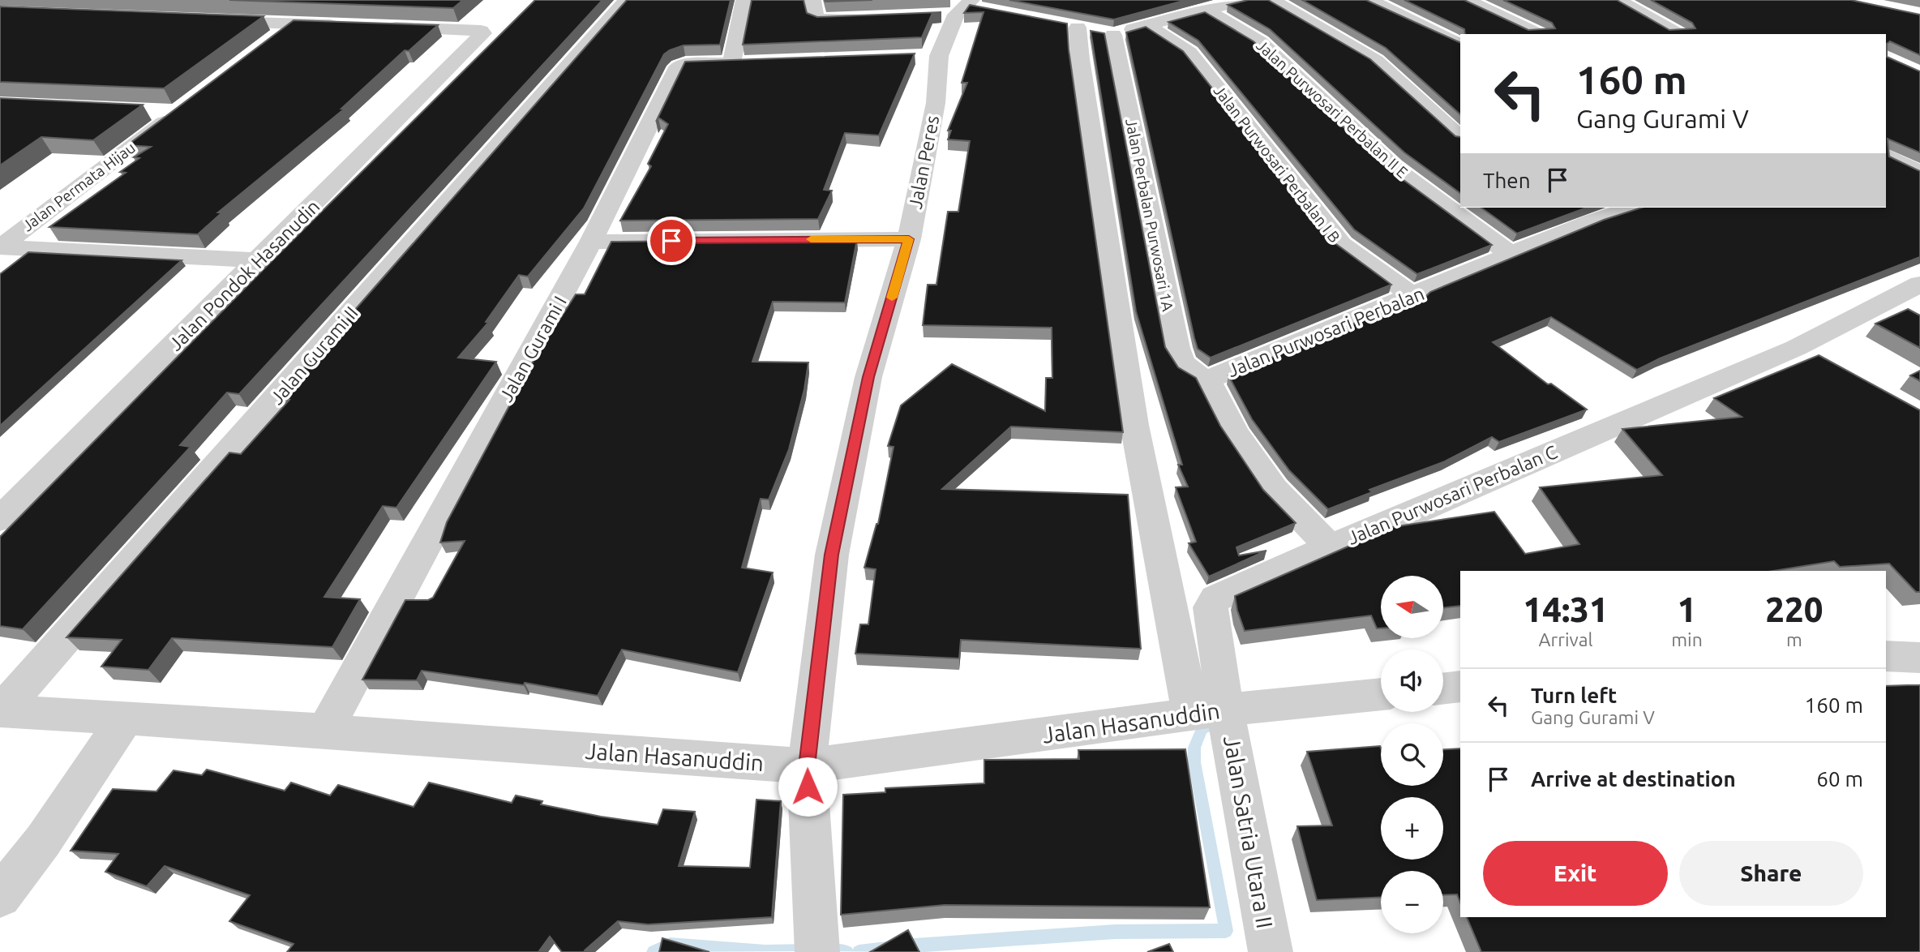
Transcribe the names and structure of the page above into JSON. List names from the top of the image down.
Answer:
{
  "streets": {
    "street": [
      "Jalan Purwosari Perbalan II E",
      "Jalan Peres",
      "Jalan Purwosari Perbalan I B",
      "Jalan Permata Hijau",
      "Jalan Perbalan Purwosari 1A",
      "Jalan Pondok Hasanudin",
      "Jalan Purwosari Perbalan",
      "Jalan Gurami I",
      "Jalan Gurami II",
      "Jalan Purwosari Perbalan C",
      "Jalan Hasanuddin",
      "Jalan Satria Utara II"
    ]
  },
  "crossings": [
    ["Jalan Purwosari Perbalan II E", "Jalan Purwosari Perbalan"],
    ["Jalan Peres", "Jalan Hasanuddin"],
    ["Jalan Purwosari Perbalan I B", "Jalan Purwosari Perbalan"],
    ["Jalan Perbalan Purwosari 1A", "Jalan Purwosari Perbalan"],
    ["Jalan Purwosari Perbalan", "Jalan Purwosari Perbalan C"],
    ["Jalan Gurami I", "Jalan Hasanuddin"],
    ["Jalan Gurami II", "Jalan Hasanuddin"],
    ["Jalan Purwosari Perbalan C", "Jalan Hasanuddin"],
    ["Jalan Purwosari Perbalan C", "Jalan Satria Utara II"],
    ["Jalan Hasanuddin", "Jalan Satria Utara II"]
  ],
  "north": "left",
  "page": {
    "turn": ["160 m", "Gang Gurami V"],
    "then": "Then",
    "eta": [
      "14:31",
      "Arrival",
      "1",
      "min",
      "220",
      "m"
    ],
    "map_buttons": ["+", "−"],
    "list": [
      {
        "name": "Turn left",
        "note": "Gang Gurami V",
        "value": "160 m"
      },
      {
        "name": "Arrive at destination",
        "value": "60 m"
      }
    ],
    "buttons": ["Exit", "Share"]
  }
}
